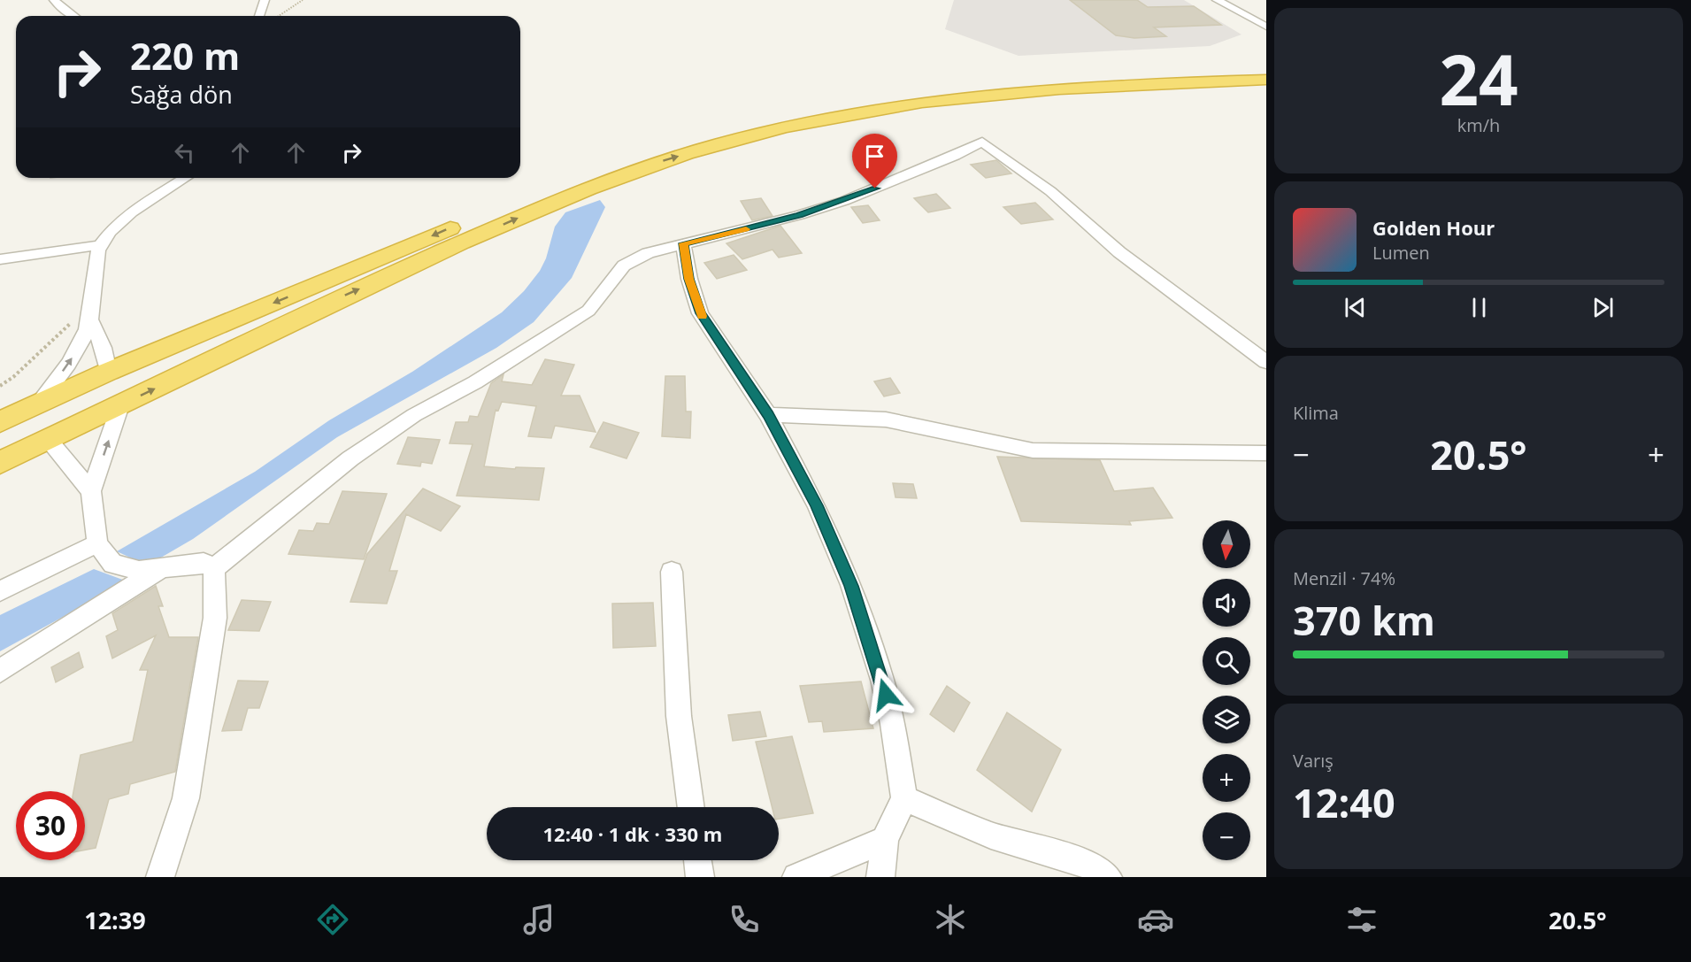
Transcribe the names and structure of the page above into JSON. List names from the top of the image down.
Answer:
{
  "north": "bottom",
  "page": {
    "tile": [
      ["24", "km/h"],
      "Klima",
      ["Menzil · 74%", "370 km"],
      ["Varış", "12:40"]
    ],
    "turn": ["220 m", "Sağa dön"],
    "song": ["Golden Hour", "Lumen"],
    "heat": ["−", "20.5°", "+"],
    "map_buttons": ["+", "−"],
    "limit": "30",
    "trip": "12:40 · 1 dk · 330 m",
    "tabs": ["12:39", "20.5°"]
  }
}
